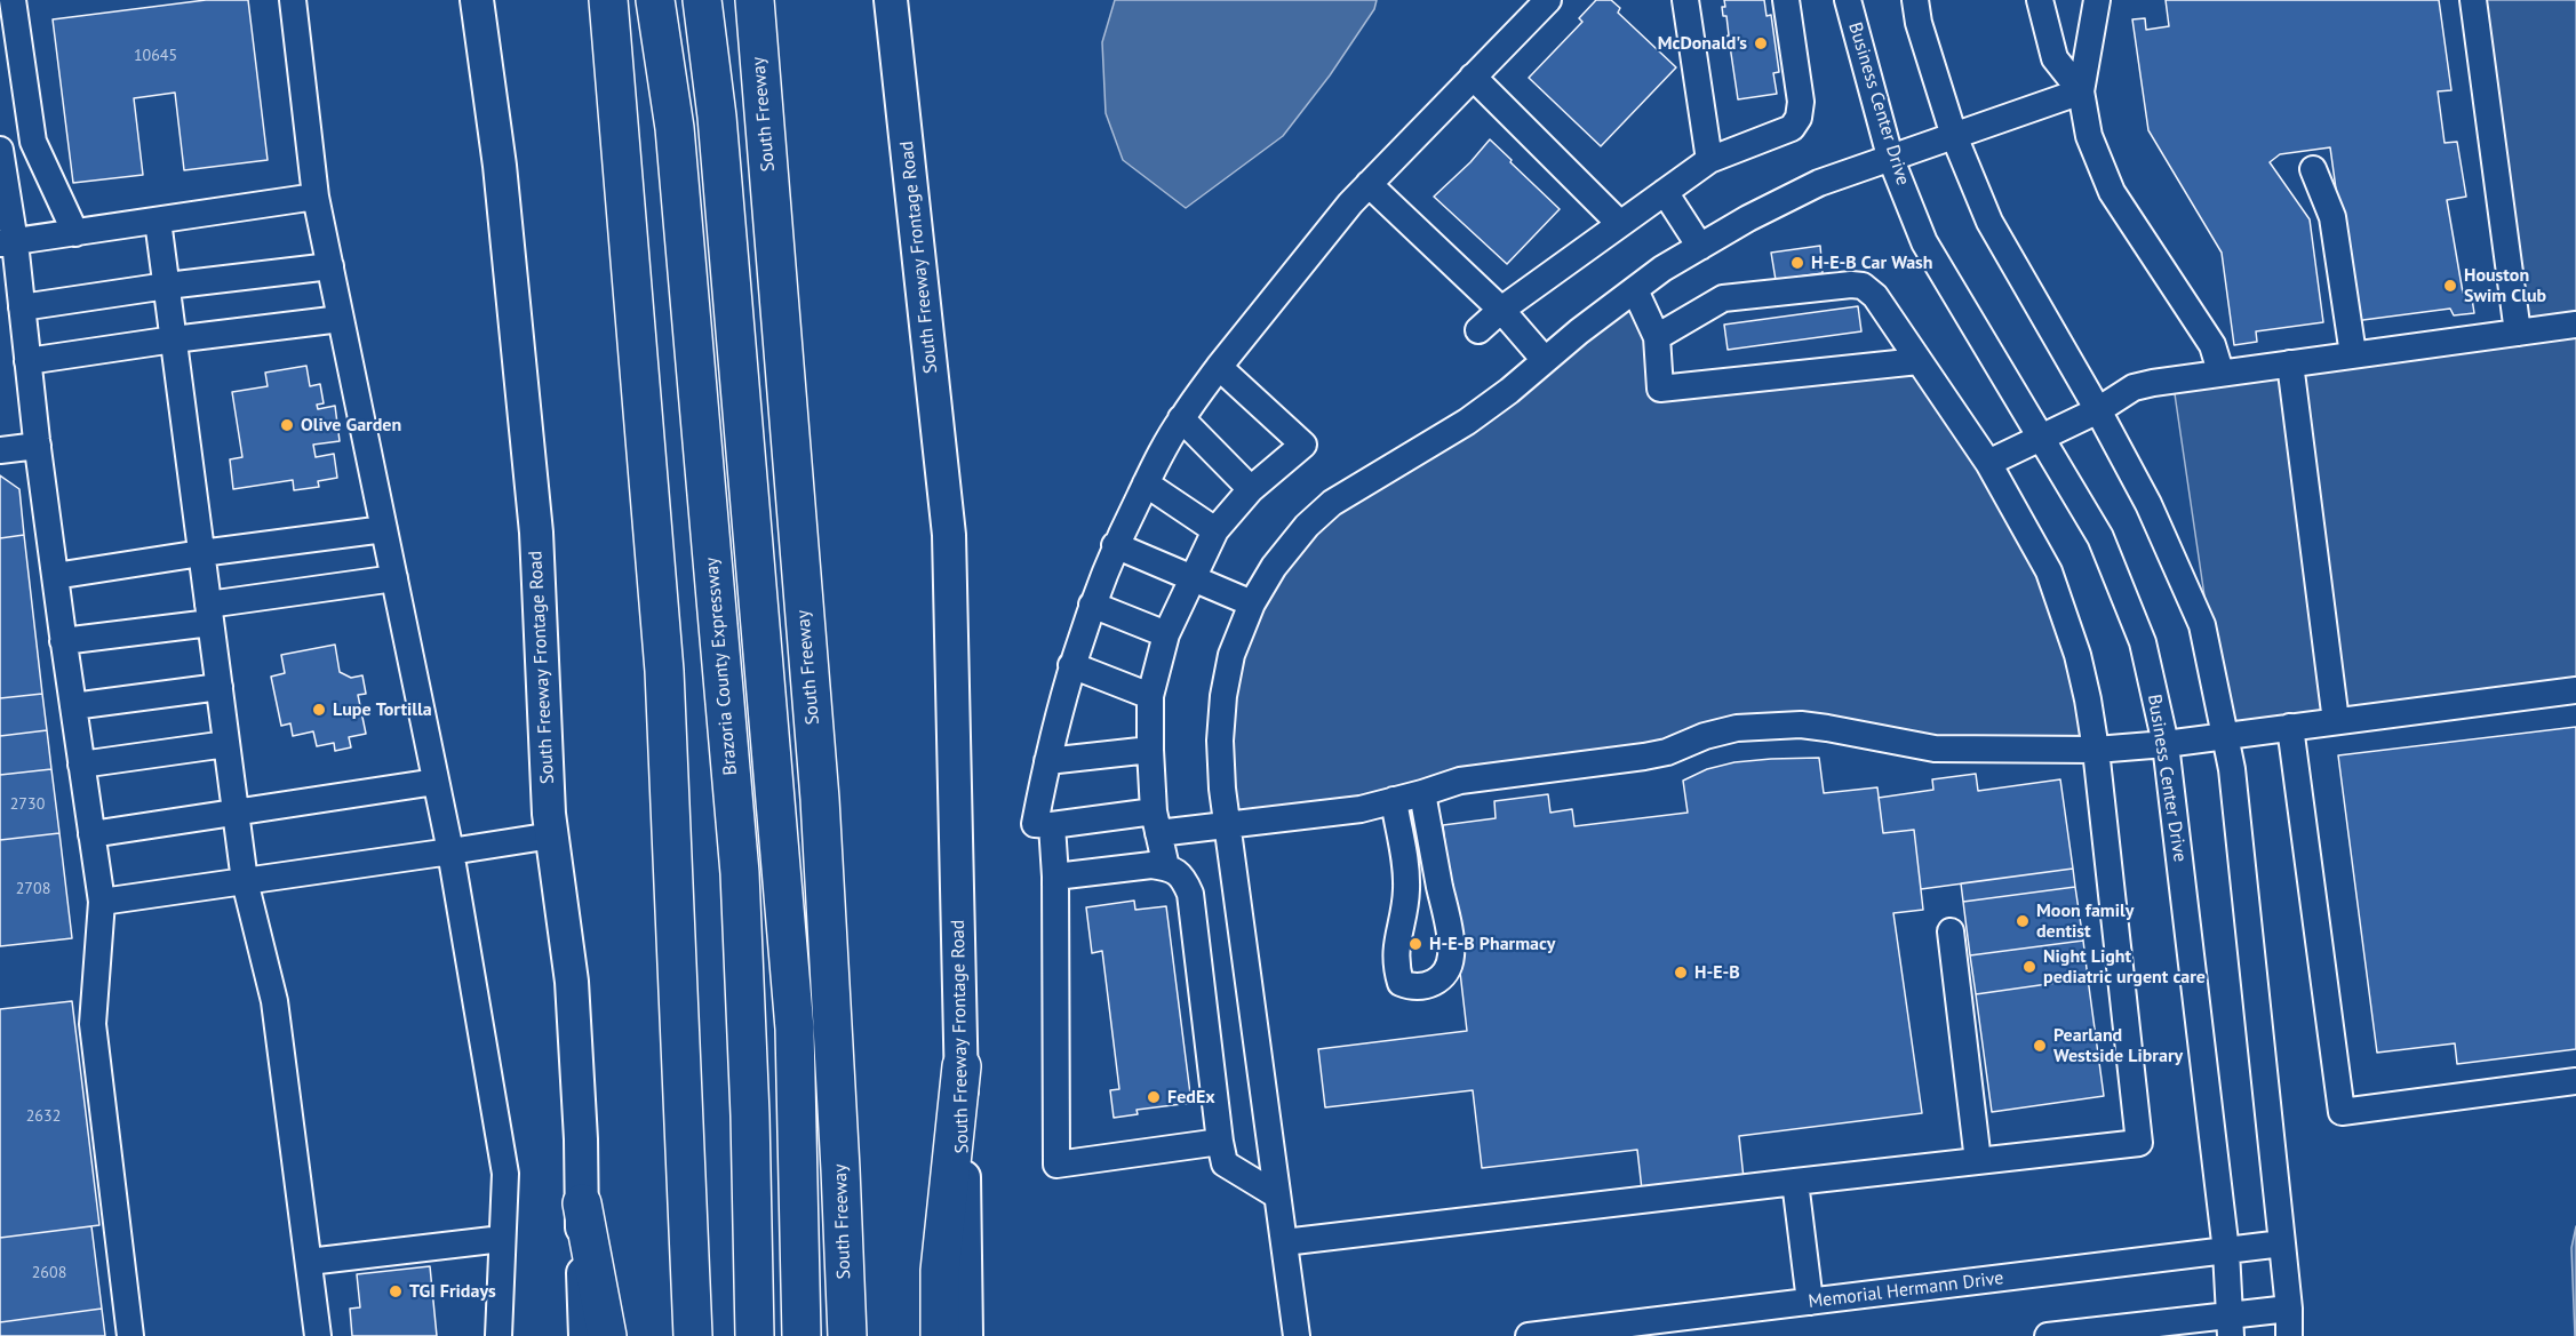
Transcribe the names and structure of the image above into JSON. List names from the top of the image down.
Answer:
{
  "streets": {
    "highway": ["South Freeway", "Brazoria County Expressway"],
    "main road": ["South Freeway Frontage Road"],
    "street": ["Business Center Drive", "Memorial Hermann Drive"]
  },
  "crossings": [
    ["Business Center Drive", "Memorial Hermann Drive"]
  ],
  "places": [
    "McDonald's",
    "H-E-B Car Wash",
    "Houston Swim Club",
    "Olive Garden",
    "Lupe Tortilla",
    "Moon family dentist",
    "H-E-B Pharmacy",
    "Night Light pediatric urgent care",
    "H-E-B",
    "Pearland Westside Library",
    "FedEx",
    "TGI Fridays"
  ],
  "house_numbers": [
    "10645",
    "2730",
    "2708",
    "2632",
    "2608"
  ]
}
